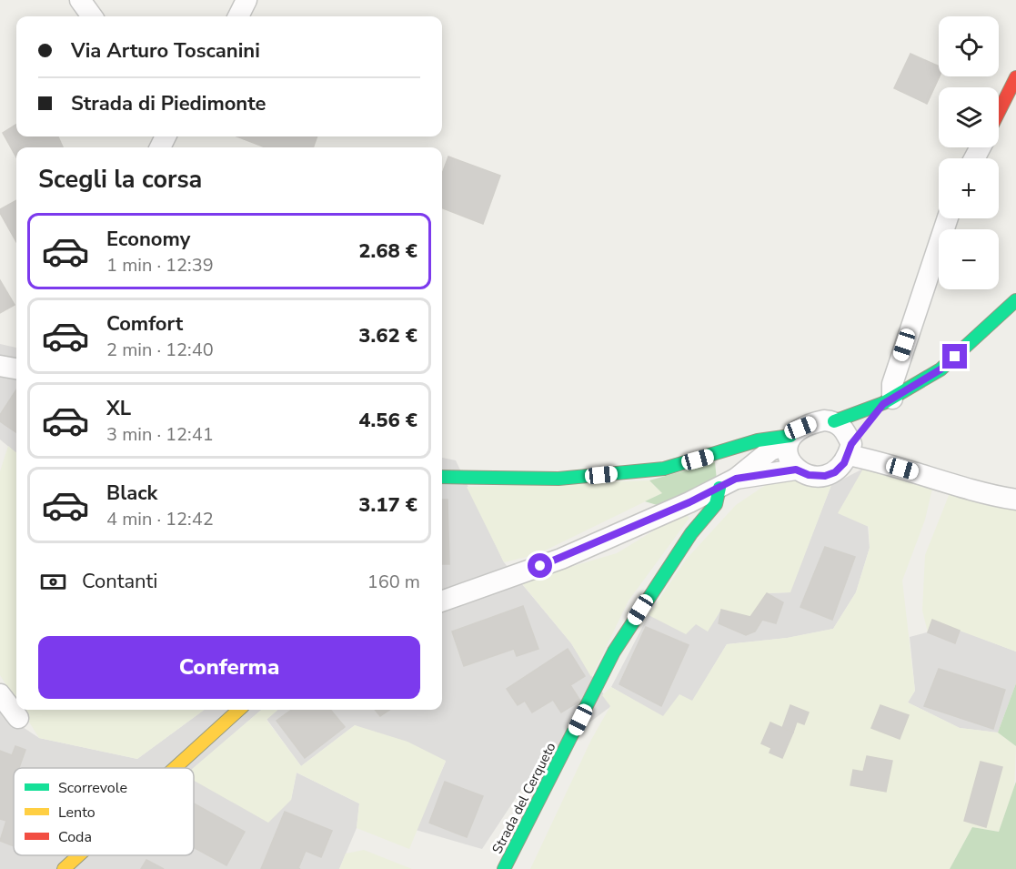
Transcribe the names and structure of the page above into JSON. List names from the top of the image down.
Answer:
{
  "streets": {
    "street": ["Strada del Cerqueto"]
  },
  "legend": ["Scorrevole", "Lento", "Coda"],
  "page": {
    "map_buttons": ["+", "−"],
    "banner": ["Via Arturo Toscanini", "Strada di Piedimonte"],
    "heading": "Scegli la corsa",
    "list": [
      {
        "name": "Economy",
        "note": "1 min · 12:39",
        "value": "2.68 €"
      },
      {
        "name": "Comfort",
        "note": "2 min · 12:40",
        "value": "3.62 €"
      },
      {
        "name": "XL",
        "note": "3 min · 12:41",
        "value": "4.56 €"
      },
      {
        "name": "Black",
        "note": "4 min · 12:42",
        "value": "3.17 €"
      }
    ],
    "pay": ["Contanti", "160 m"],
    "buttons": "Conferma"
  }
}
